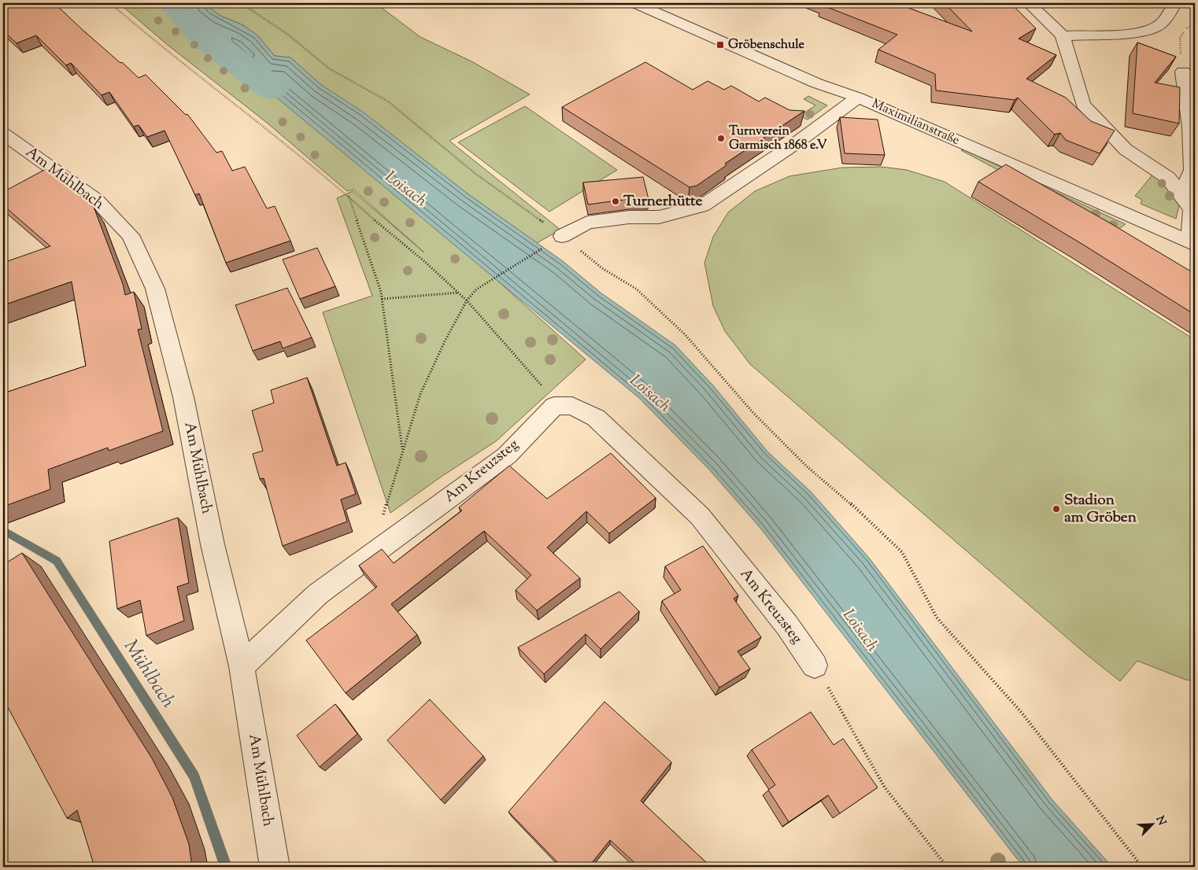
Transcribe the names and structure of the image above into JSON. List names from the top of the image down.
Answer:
{
  "streets": {
    "street": ["Maximilianstraße", "Am Mühlbach", "Am Kreuzsteg"]
  },
  "crossings": [
    ["Am Mühlbach", "Am Kreuzsteg"]
  ],
  "water": ["Loisach", "Mühlbach"],
  "places": {
    "transit": ["Gröbenschule"],
    "other": ["Turnverein Garmisch 1868 e.V", "Turnerhütte", "Stadion am Gröben"]
  },
  "north": "top right"
}
